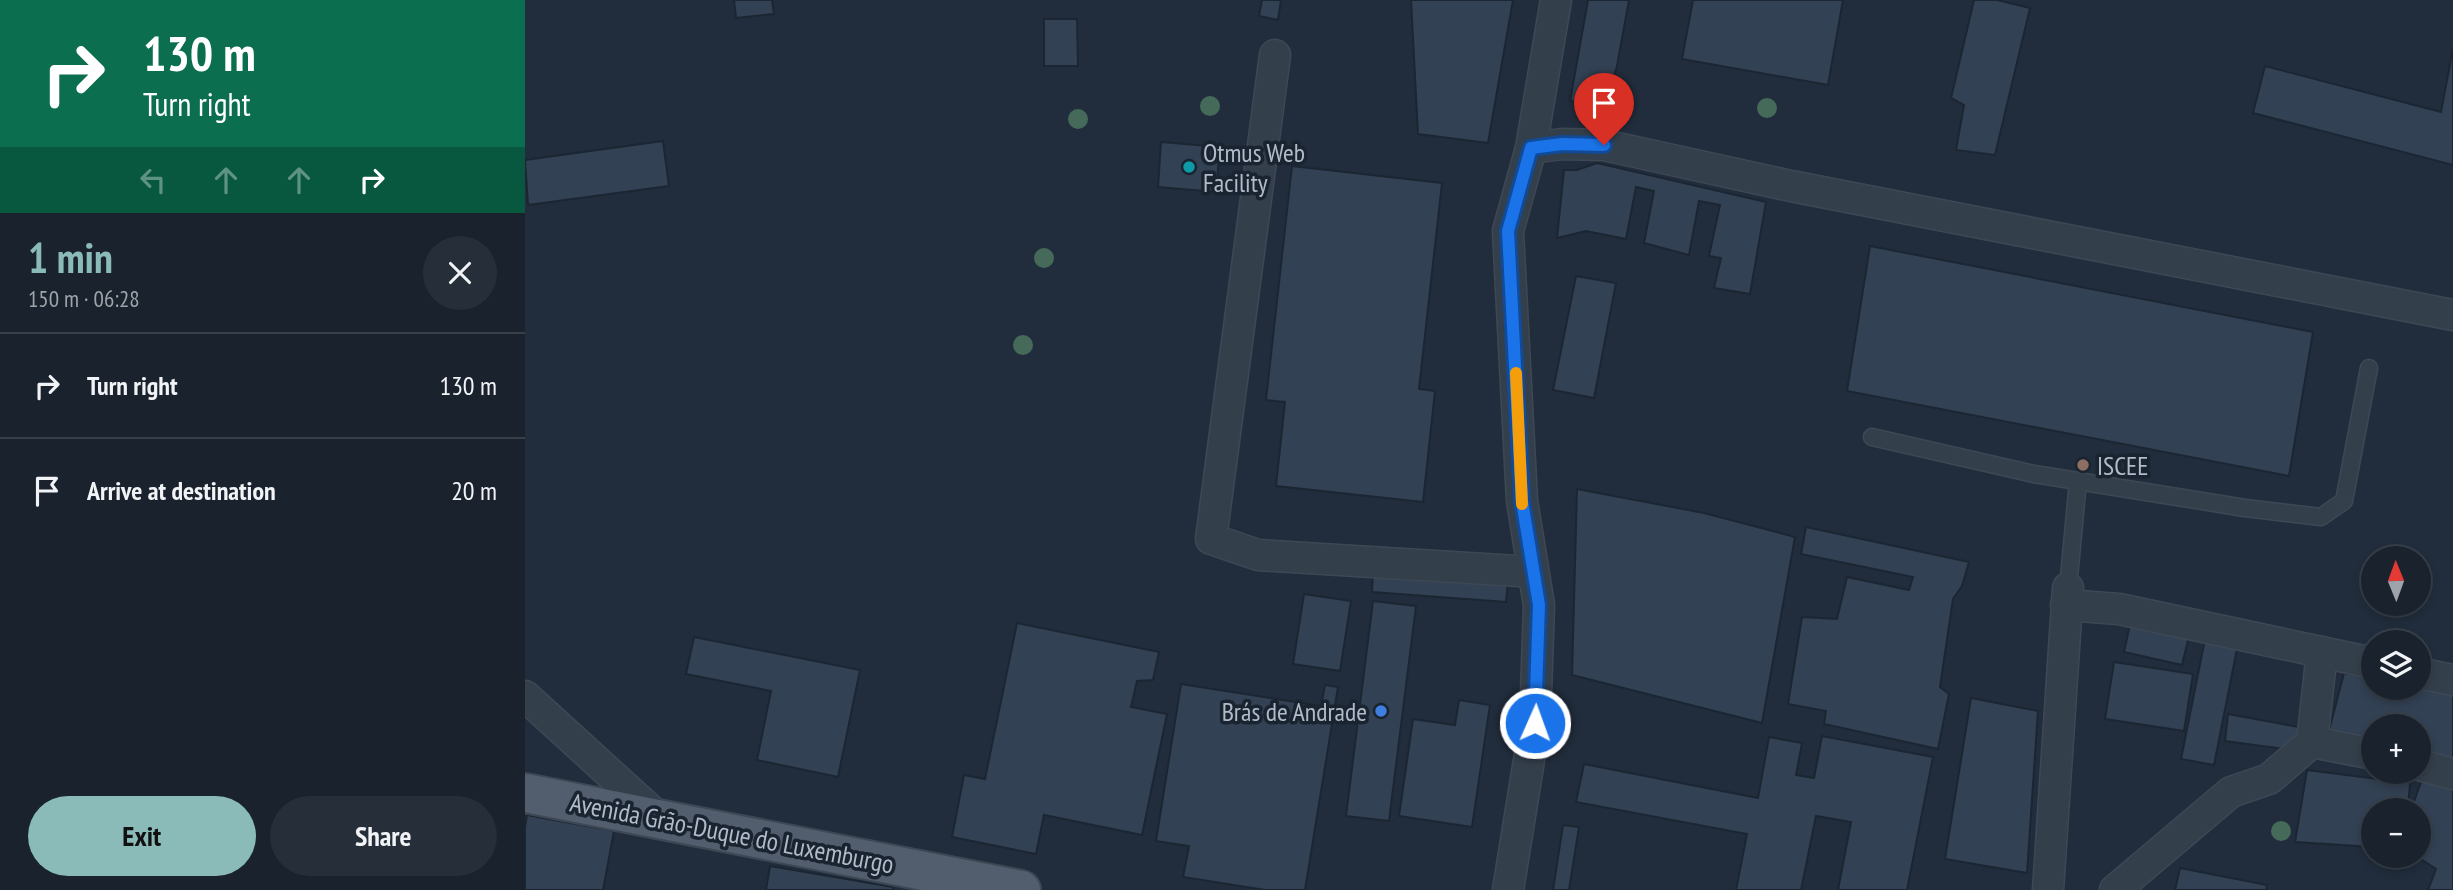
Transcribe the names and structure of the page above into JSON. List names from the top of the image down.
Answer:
{
  "streets": {
    "main road": ["Avenida Grão-Duque do Luxemburgo"]
  },
  "places": ["Otmus Web Facility", "ISCEE", "Brás de Andrade"],
  "north": "top",
  "page": {
    "turn": ["130 m", "Turn right"],
    "heading": ["1 min", "150 m · 06:28"],
    "list": [
      {
        "name": "Turn right",
        "value": "130 m"
      },
      {
        "name": "Arrive at destination",
        "value": "20 m"
      }
    ],
    "map_buttons": ["+", "−"],
    "buttons": ["Exit", "Share"]
  }
}
